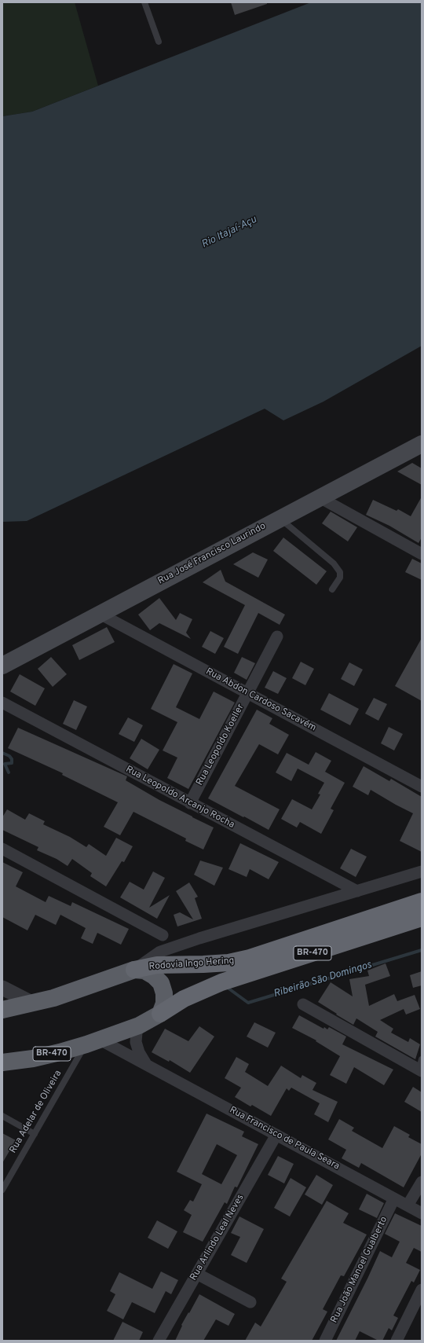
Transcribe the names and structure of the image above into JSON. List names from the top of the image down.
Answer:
{
  "streets": {
    "highway": ["BR-470", "Rodovia Ingo Hering"],
    "main road": ["Rua José Francisco Laurindo"],
    "street": [
      "Rua Abdon Cardoso Sacavém",
      "Rua Leopoldo Koeller",
      "Rua Leopoldo Arcanjo Rocha",
      "Rua Francisco de Paula Seara",
      "Rua Arlindo Leal Neves",
      "Rua João Manoel Gualberto"
    ],
    "lane": ["Rua Adelar de Oliveira"]
  },
  "crossings": [
    ["Rua José Francisco Laurindo", "Rua Abdon Cardoso Sacavém"],
    ["Rua Abdon Cardoso Sacavém", "Rua Leopoldo Koeller"],
    ["Rua Leopoldo Koeller", "Rua Leopoldo Arcanjo Rocha"],
    ["BR-470", "Rodovia Ingo Hering"],
    ["BR-470", "Rua Adelar de Oliveira"],
    ["BR-470", "Rua Francisco de Paula Seara"],
    ["Rodovia Ingo Hering", "Rua Adelar de Oliveira"],
    ["Rodovia Ingo Hering", "Rua Francisco de Paula Seara"],
    ["Rua Adelar de Oliveira", "Rua Francisco de Paula Seara"],
    ["Rua Francisco de Paula Seara", "Rua Arlindo Leal Neves"],
    ["Rua Francisco de Paula Seara", "Rua João Manoel Gualberto"]
  ],
  "water": ["Rio Itajaí-Açu", "Ribeirão São Domingos"]
}
